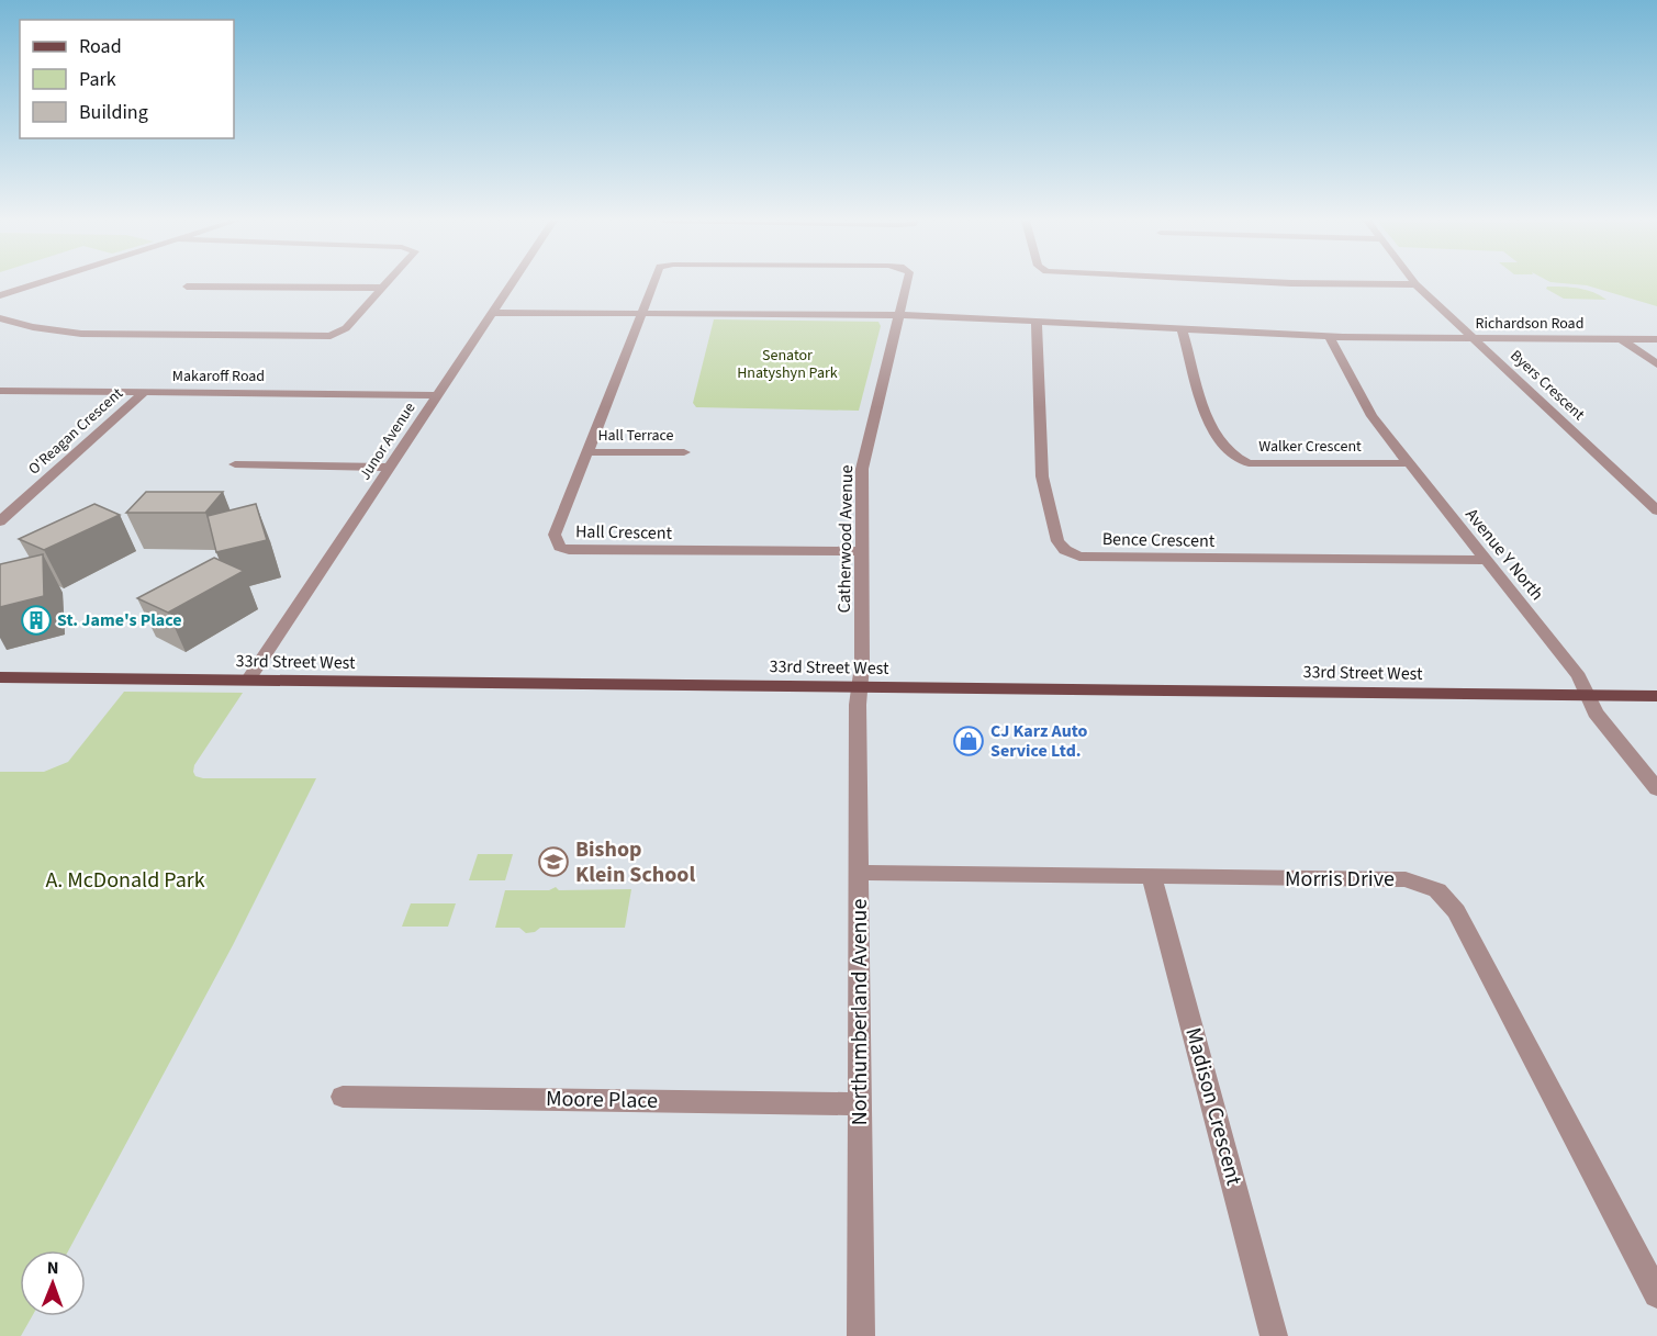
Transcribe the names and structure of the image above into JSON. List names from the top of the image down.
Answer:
{
  "streets": {
    "main road": ["33rd Street West"],
    "street": [
      "Richardson Road",
      "Makaroff Road",
      "Byers Crescent",
      "O'Reagan Crescent",
      "Hall Terrace",
      "Junor Avenue",
      "Walker Crescent",
      "Hall Crescent",
      "Catherwood Avenue",
      "Bence Crescent",
      "Avenue Y North",
      "Morris Drive",
      "Northumberland Avenue",
      "Moore Place",
      "Madison Crescent"
    ]
  },
  "crossings": [
    ["Richardson Road", "Byers Crescent"],
    ["Richardson Road", "Junor Avenue"],
    ["Richardson Road", "Walker Crescent"],
    ["Richardson Road", "Hall Crescent"],
    ["Richardson Road", "Catherwood Avenue"],
    ["Richardson Road", "Bence Crescent"],
    ["Richardson Road", "Avenue Y North"],
    ["Makaroff Road", "O'Reagan Crescent"],
    ["Makaroff Road", "Junor Avenue"],
    ["Hall Terrace", "Hall Crescent"],
    ["Junor Avenue", "33rd Street West"],
    ["Walker Crescent", "Avenue Y North"],
    ["Hall Crescent", "Catherwood Avenue"],
    ["Catherwood Avenue", "33rd Street West"],
    ["Catherwood Avenue", "Northumberland Avenue"],
    ["Bence Crescent", "Avenue Y North"],
    ["Avenue Y North", "33rd Street West"],
    ["33rd Street West", "Northumberland Avenue"],
    ["Morris Drive", "Northumberland Avenue"],
    ["Morris Drive", "Madison Crescent"],
    ["Northumberland Avenue", "Moore Place"]
  ],
  "parks": ["Senator Hnatyshyn Park", "A. McDonald Park"],
  "places": {
    "building": ["St. Jame's Place"],
    "shop": ["CJ Karz Auto Service Ltd."],
    "school or university": ["Bishop Klein School"]
  },
  "legend": ["Road", "Park", "Building"],
  "north": "top"
}
